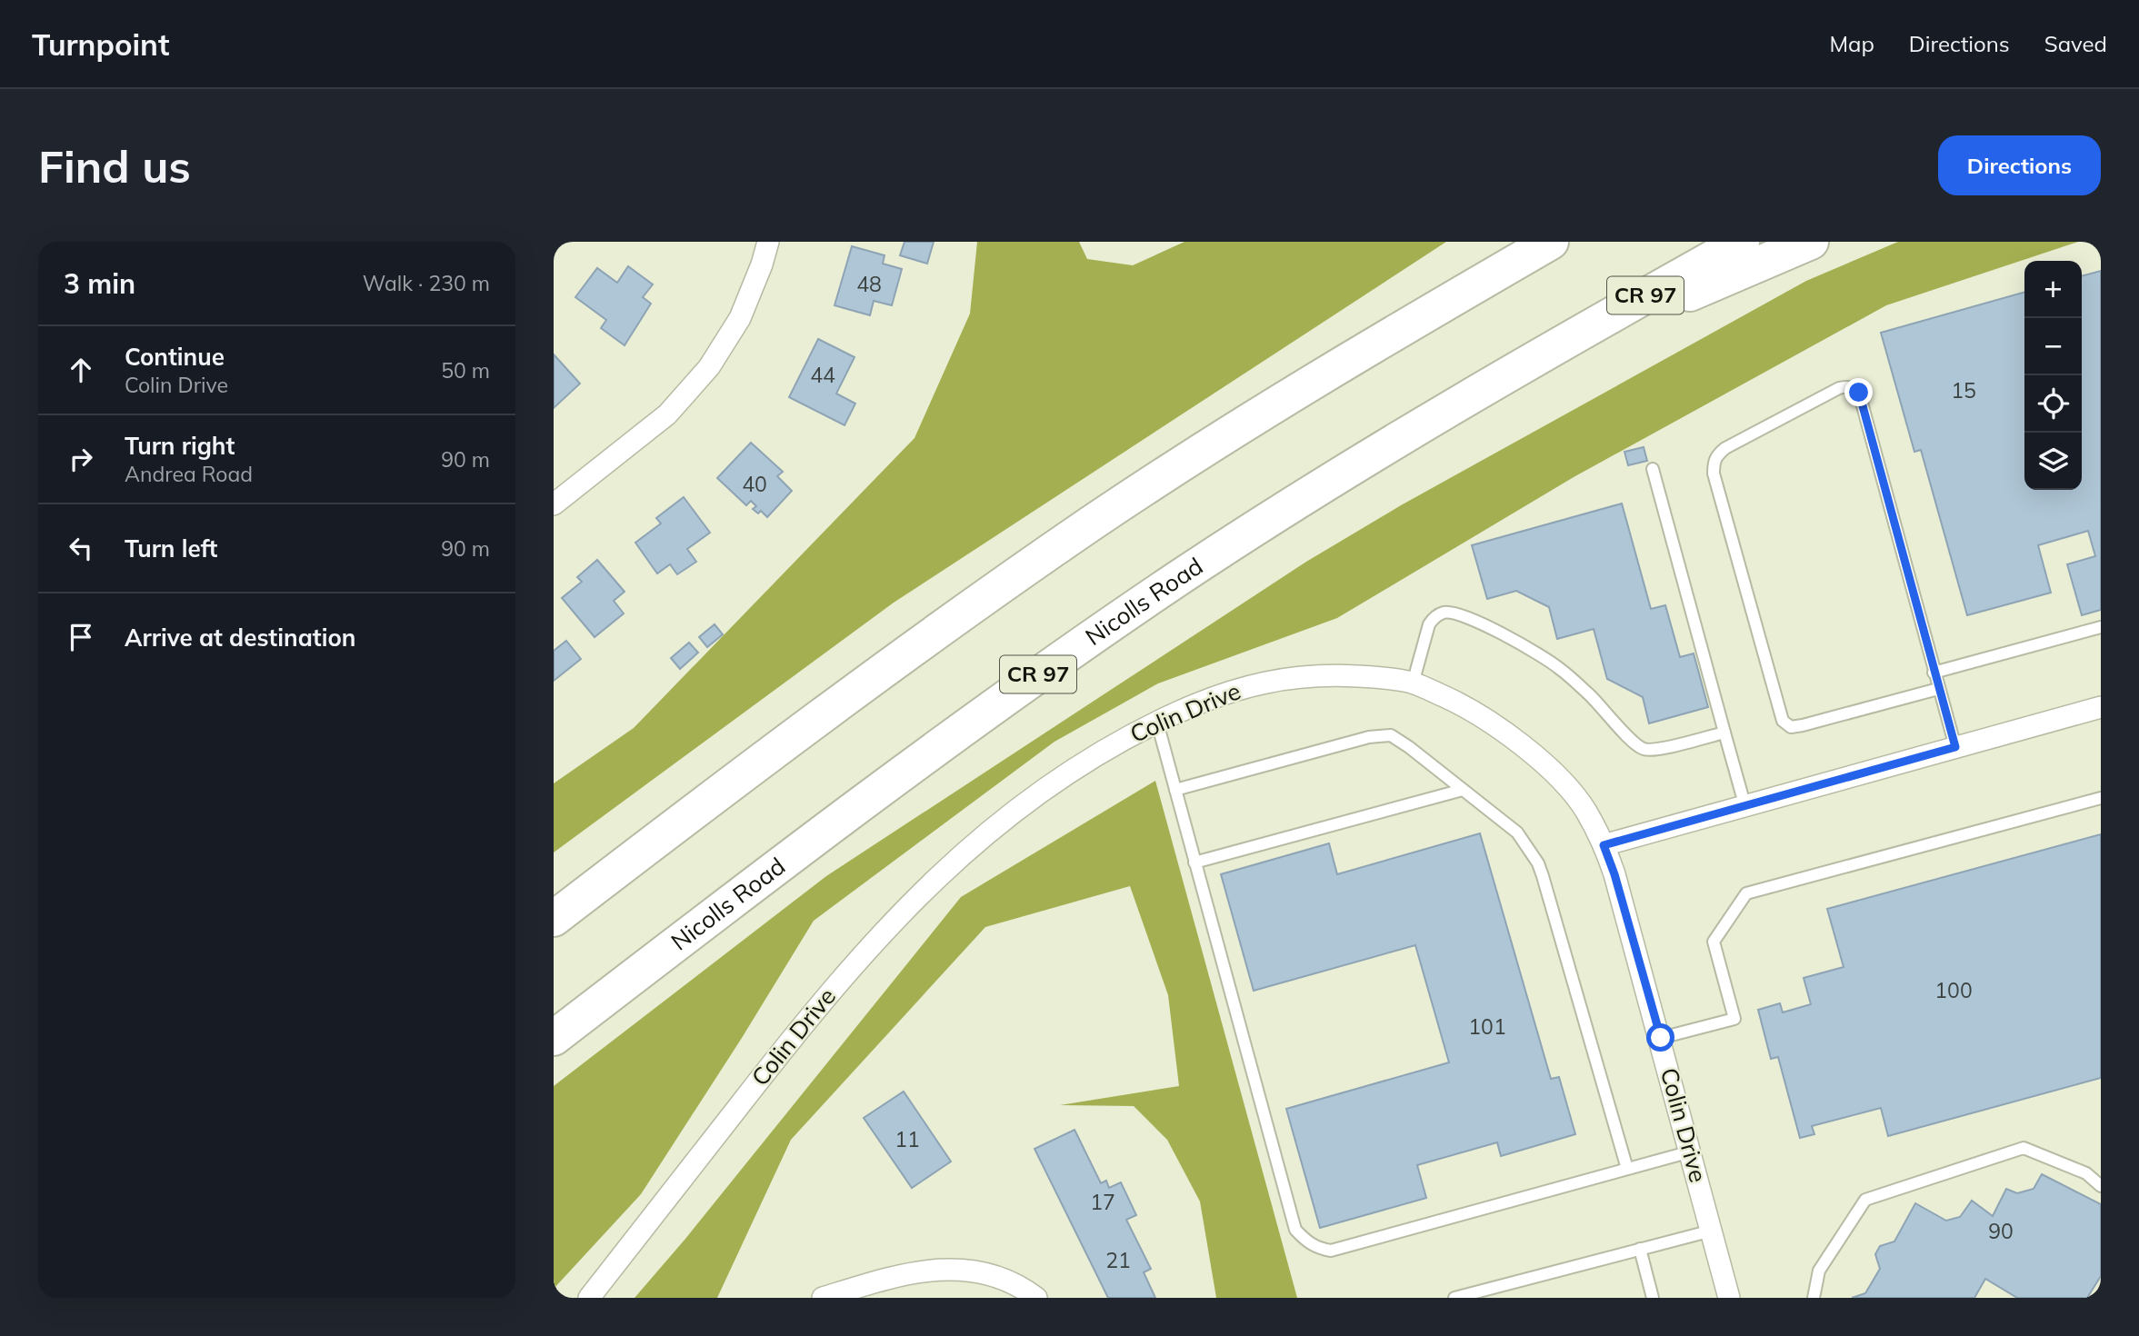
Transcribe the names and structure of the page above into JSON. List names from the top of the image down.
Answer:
{
  "streets": {
    "highway": ["CR 97", "Nicolls Road"],
    "street": ["Colin Drive"]
  },
  "house_numbers": [
    "48",
    "44",
    "15",
    "40",
    "100",
    "101",
    "11",
    "17",
    "90",
    "21"
  ],
  "page": {
    "header": "Turnpoint",
    "nav": ["Map", "Directions", "Saved"],
    "buttons": "Directions",
    "title": "Find us",
    "heading": ["3 min", "Walk · 230 m"],
    "map_buttons": ["+", "−"],
    "list": [
      ["Continue", "Colin Drive", "50 m"],
      ["Turn right", "Andrea Road", "90 m"],
      ["Turn left", "90 m"],
      "Arrive at destination"
    ]
  }
}
